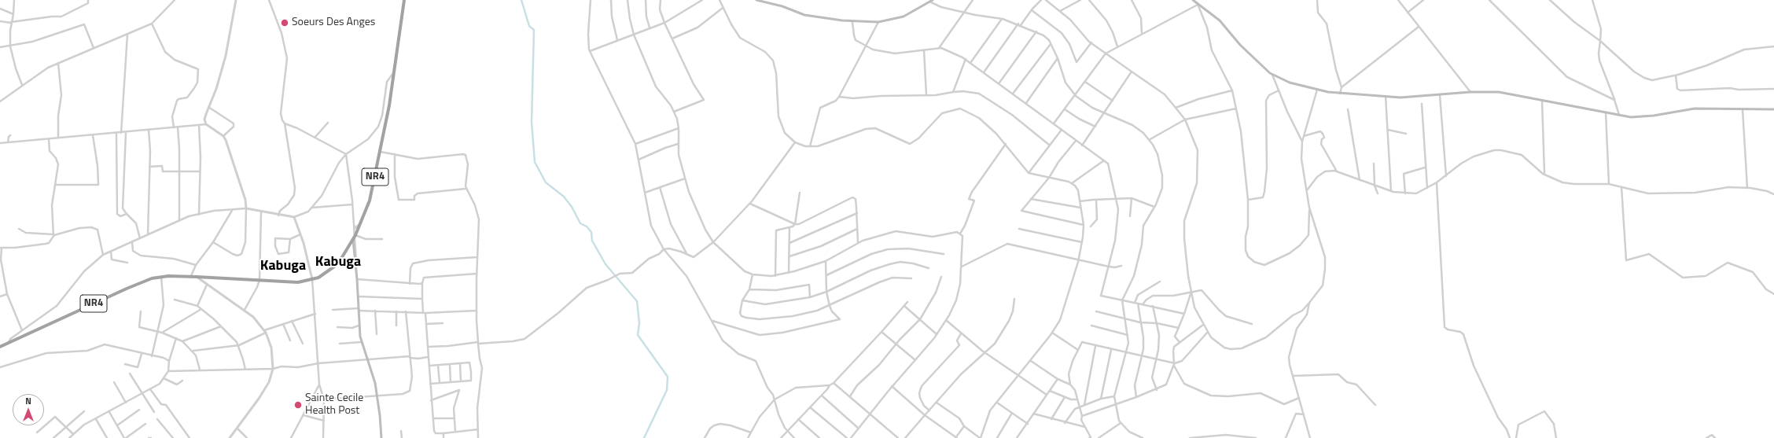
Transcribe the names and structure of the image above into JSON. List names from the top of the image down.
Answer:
{
  "streets": {
    "highway": ["NR4"]
  },
  "districts": ["Kabuga", "Kabuga"],
  "places": ["Soeurs Des Anges", "Sainte Cecile Health Post"],
  "north": "top"
}
